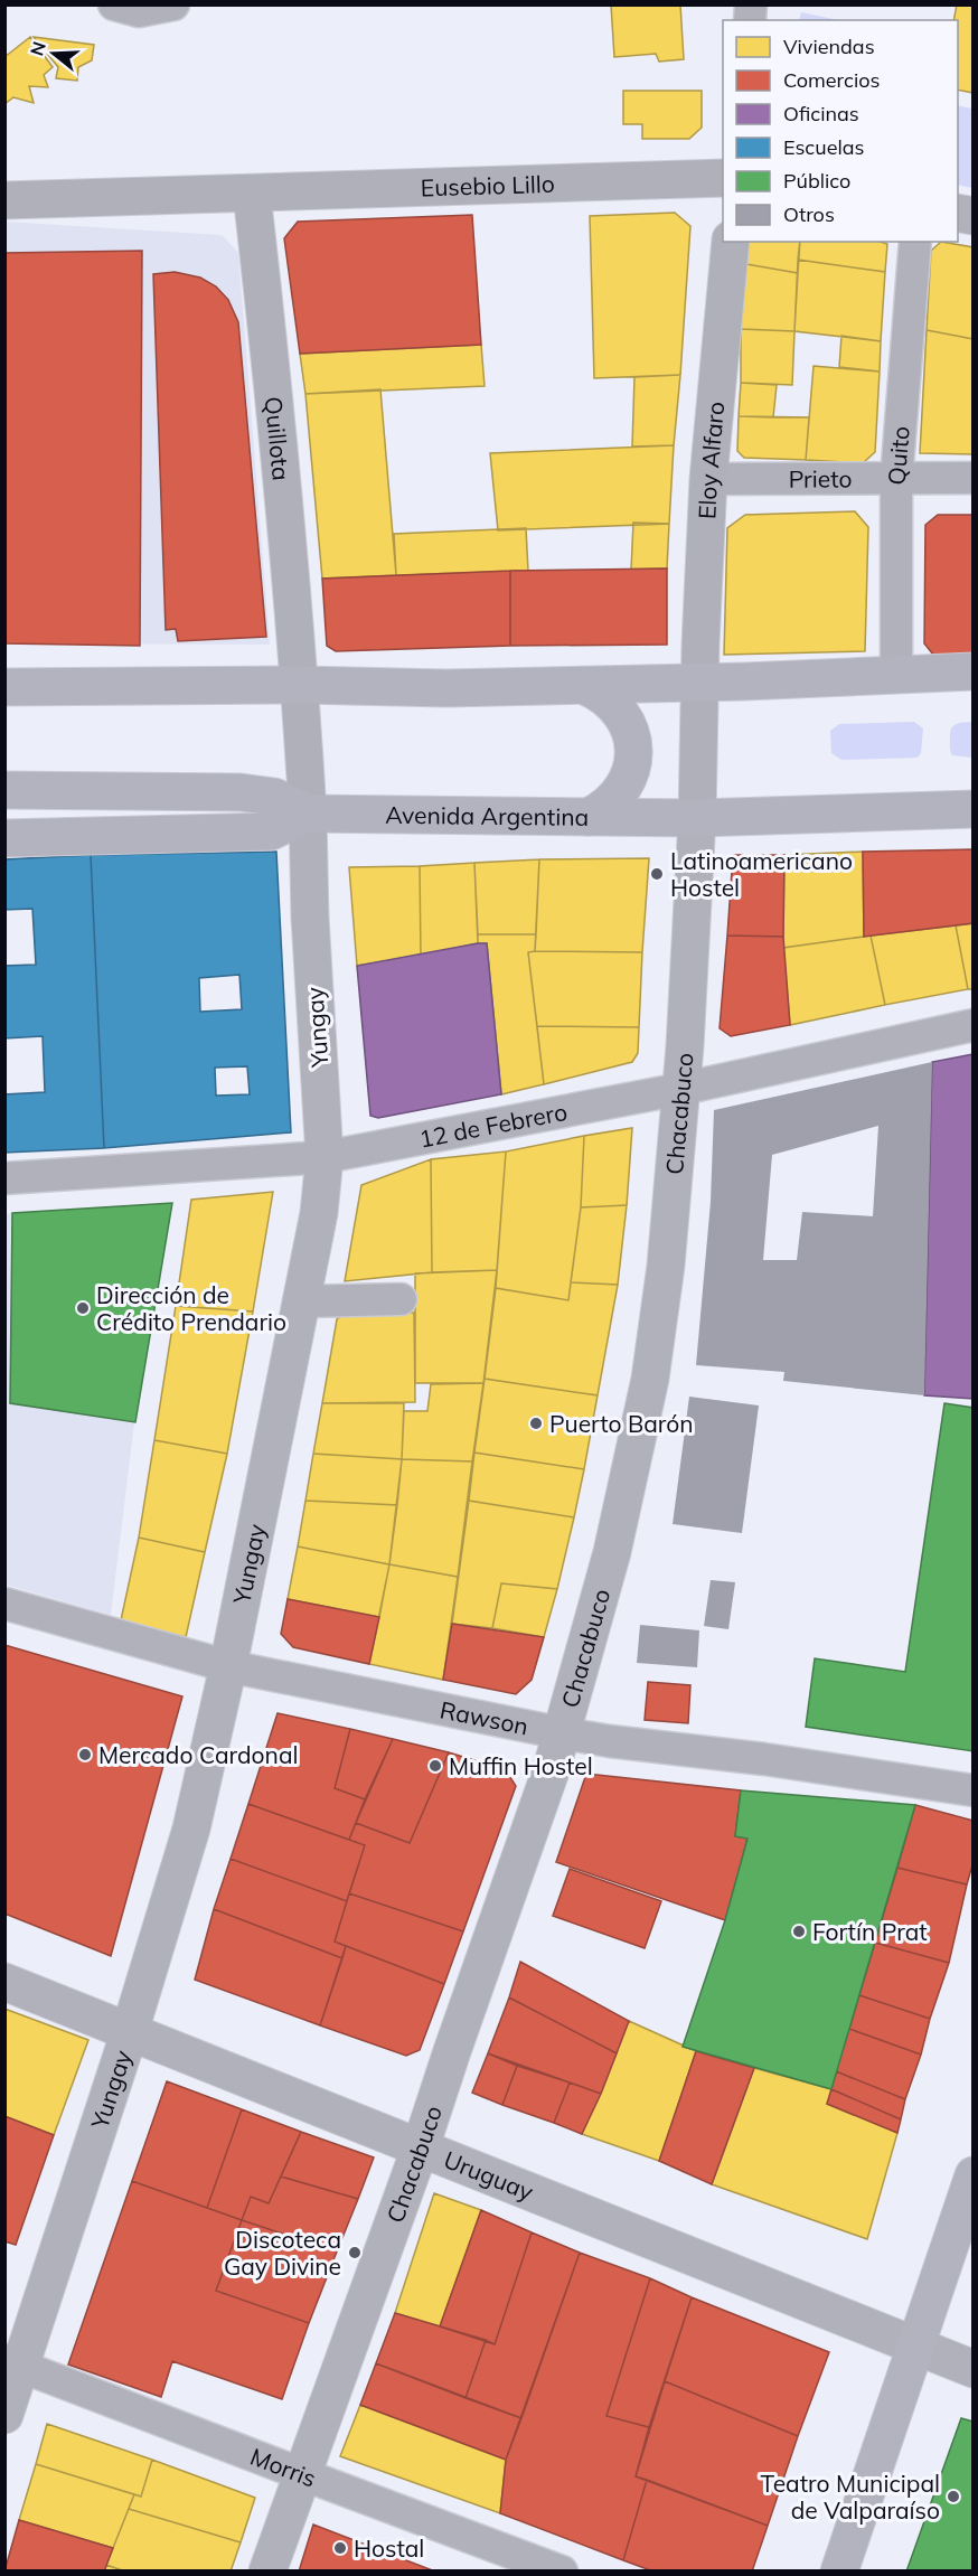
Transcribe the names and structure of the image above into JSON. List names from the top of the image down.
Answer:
{
  "streets": {
    "main road": [
      "Eusebio Lillo",
      "Quillota",
      "Eloy Alfaro",
      "Avenida Argentina",
      "Yungay",
      "Chacabuco"
    ],
    "street": [
      "Quito",
      "Prieto",
      "12 de Febrero",
      "Rawson",
      "Uruguay",
      "Morris"
    ]
  },
  "crossings": [
    ["Eusebio Lillo", "Quillota"],
    ["Quillota", "Yungay"],
    ["Quito", "Prieto"],
    ["Eloy Alfaro", "Prieto"],
    ["Eloy Alfaro", "Chacabuco"],
    ["Avenida Argentina", "Yungay"],
    ["Avenida Argentina", "Chacabuco"],
    ["Yungay", "12 de Febrero"],
    ["Yungay", "Rawson"],
    ["Yungay", "Uruguay"],
    ["Yungay", "Morris"],
    ["Chacabuco", "12 de Febrero"],
    ["Chacabuco", "Rawson"],
    ["Chacabuco", "Uruguay"],
    ["Chacabuco", "Morris"]
  ],
  "places": [
    "Latinoamericano Hostel",
    "Dirección de Crédito Prendario",
    "Puerto Barón",
    "Mercado Cardonal",
    "Muffin Hostel",
    "Fortín Prat",
    "Discoteca Gay Divine",
    "Teatro Municipal de Valparaíso",
    "Hostal"
  ],
  "legend": [
    "Viviendas",
    "Comercios",
    "Oficinas",
    "Escuelas",
    "Público",
    "Otros"
  ],
  "north": "left"
}
